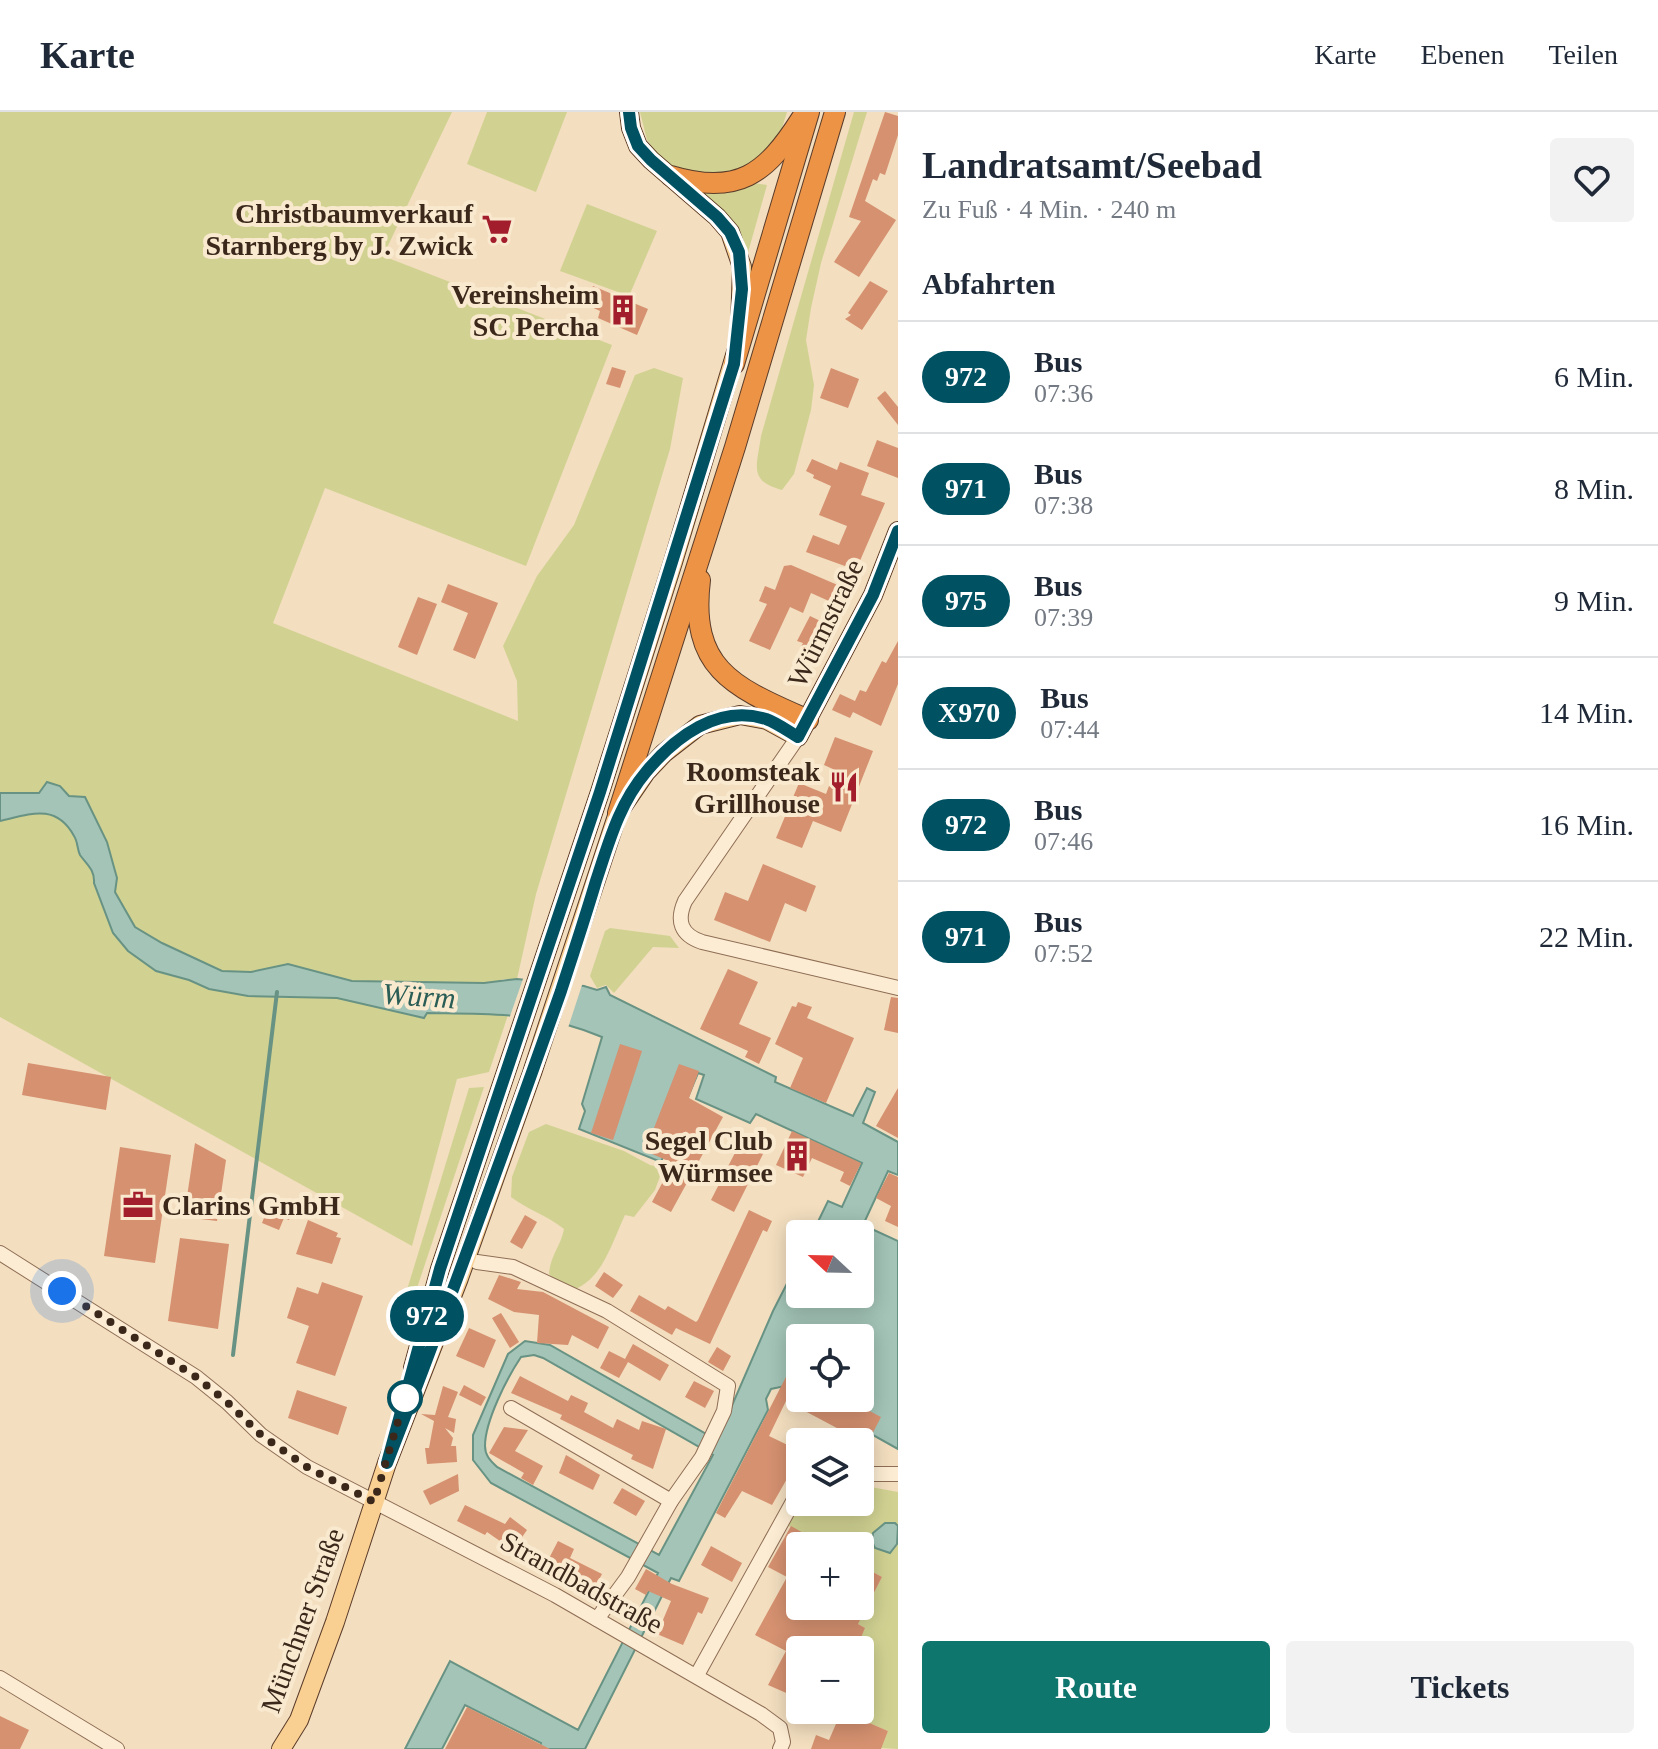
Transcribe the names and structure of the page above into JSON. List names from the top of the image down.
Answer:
{
  "streets": {
    "main road": ["Würmstraße", "Münchner Straße"],
    "street": ["Strandbadstraße"]
  },
  "crossings": [
    ["Würmstraße", "Münchner Straße"],
    ["Strandbadstraße", "Münchner Straße"]
  ],
  "water": ["Würm"],
  "places": {
    "supermarket": ["Christbaumverkauf Starnberg by J. Zwick"],
    "building": ["Vereinsheim SC Percha", "Segel Club Würmsee"],
    "restaurant": ["Roomsteak Grillhouse"],
    "office": ["Clarins GmbH"]
  },
  "lines": ["bus line 972"],
  "north": "left",
  "page": {
    "header": "Karte",
    "nav": ["Karte", "Ebenen", "Teilen"],
    "on_map": "972",
    "heading": [
      ["Landratsamt/Seebad", "Zu Fuß · 4 Min. · 240 m"],
      "Abfahrten"
    ],
    "list": [
      {
        "mark": "972",
        "name": "Bus",
        "note": "07:36",
        "value": "6 Min."
      },
      {
        "mark": "971",
        "name": "Bus",
        "note": "07:38",
        "value": "8 Min."
      },
      {
        "mark": "975",
        "name": "Bus",
        "note": "07:39",
        "value": "9 Min."
      },
      {
        "mark": "X970",
        "name": "Bus",
        "note": "07:44",
        "value": "14 Min."
      },
      {
        "mark": "972",
        "name": "Bus",
        "note": "07:46",
        "value": "16 Min."
      },
      {
        "mark": "971",
        "name": "Bus",
        "note": "07:52",
        "value": "22 Min."
      }
    ],
    "map_buttons": ["+", "−"],
    "buttons": ["Route", "Tickets"]
  }
}
